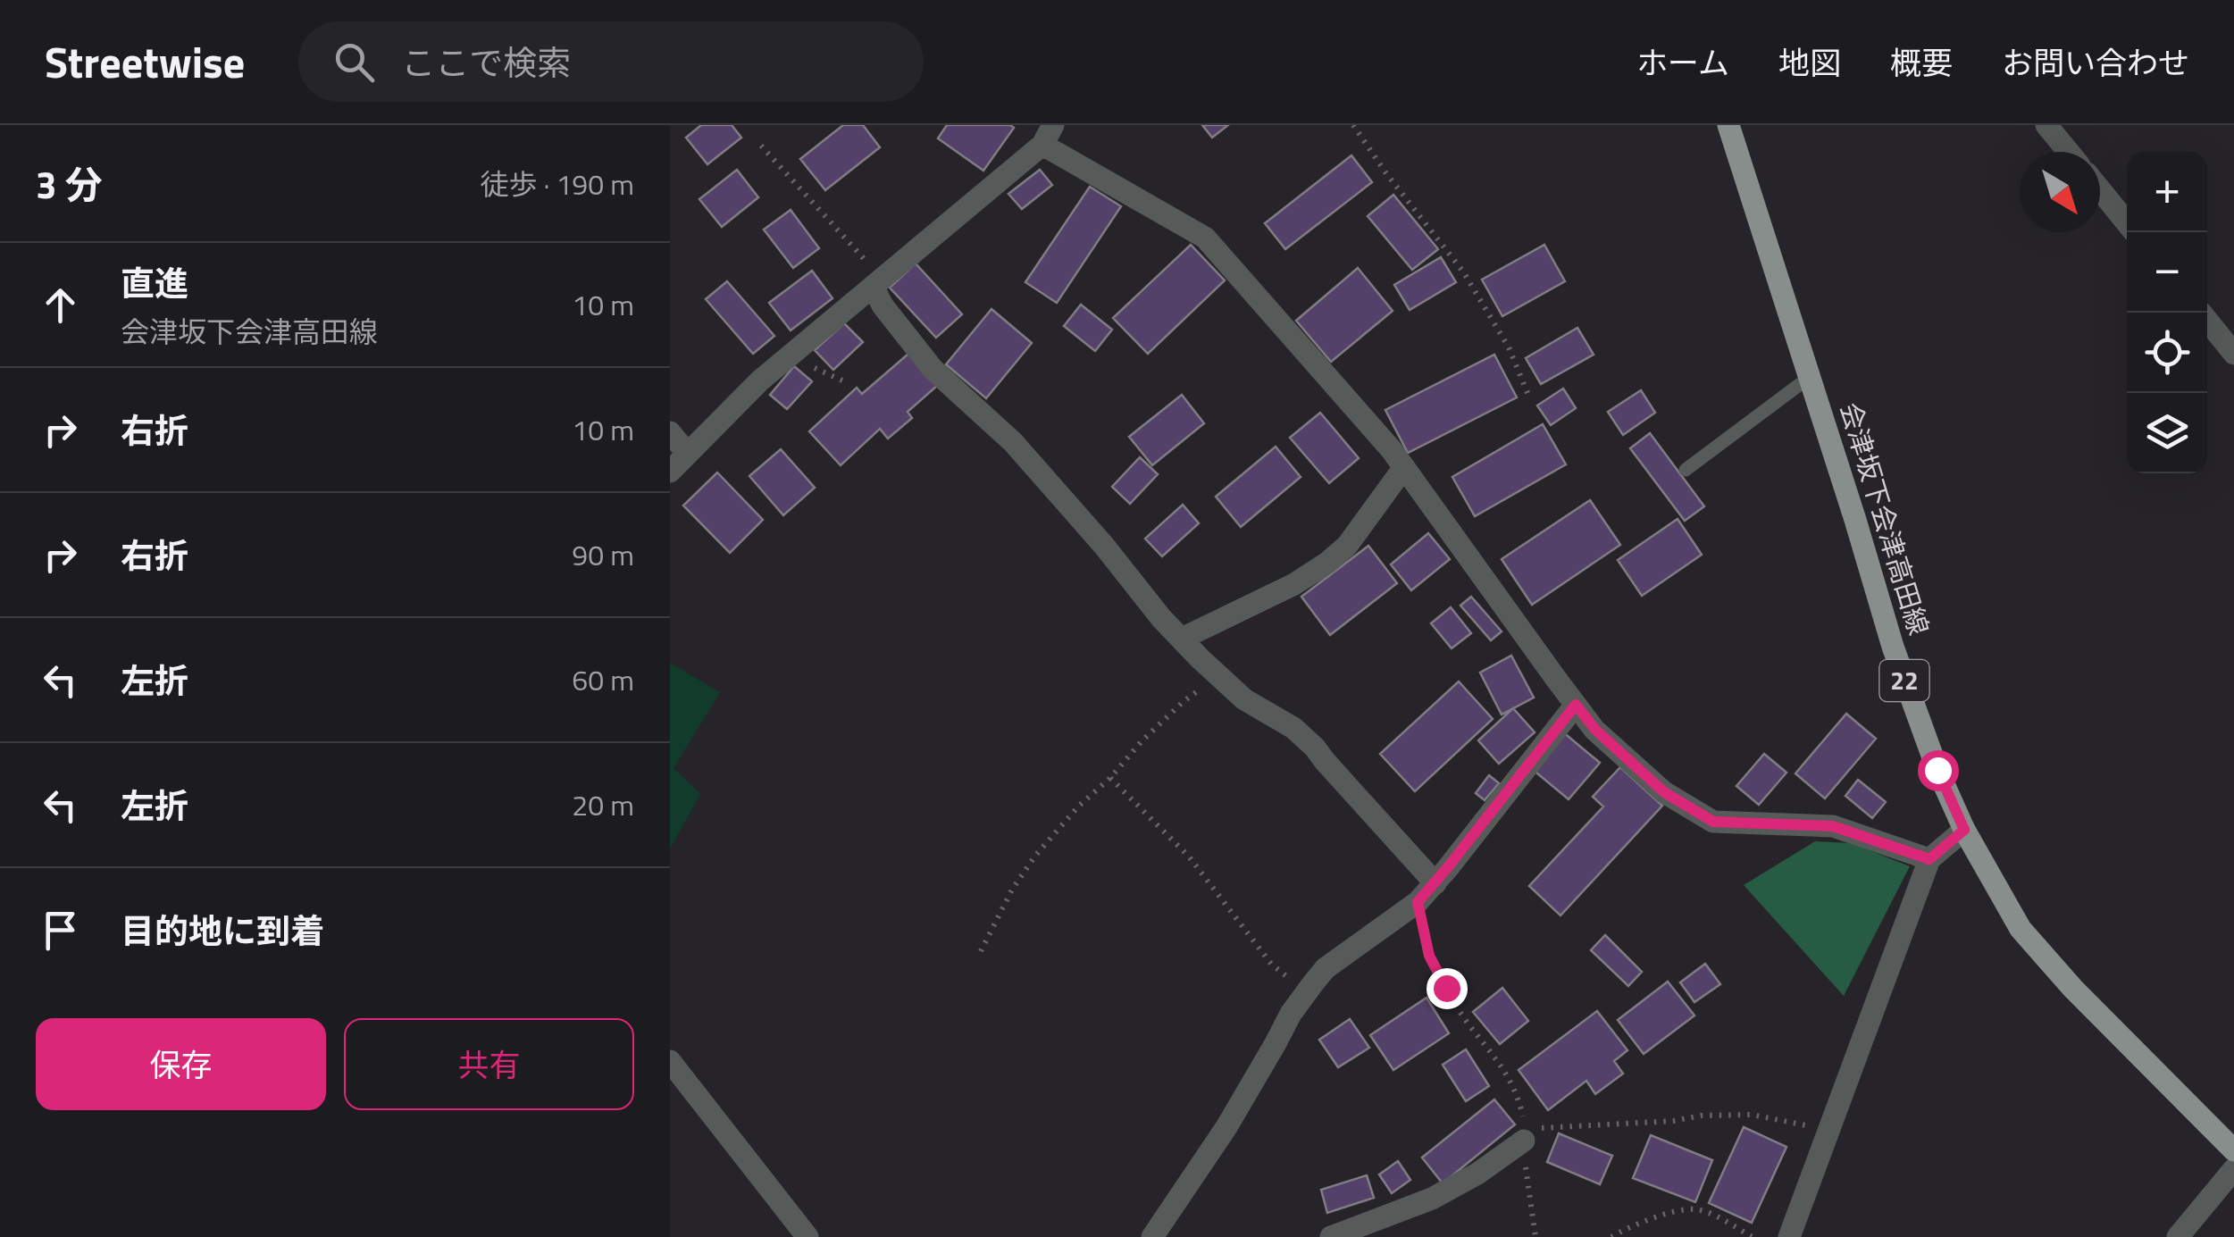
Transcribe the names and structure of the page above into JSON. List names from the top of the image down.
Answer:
{
  "streets": {
    "main road": ["会津坂下会津高田線", "22"]
  },
  "north": "bottom right",
  "page": {
    "header": "Streetwise",
    "search": "ここで検索",
    "nav": [
      "ホーム",
      "地図",
      "概要",
      "お問い合わせ"
    ],
    "heading": ["3 分", "徒歩 · 190 m"],
    "map_buttons": ["+", "−"],
    "list": [
      ["直進", "会津坂下会津高田線", "10 m"],
      ["右折", "10 m"],
      ["右折", "90 m"],
      ["左折", "60 m"],
      ["左折", "20 m"],
      "目的地に到着"
    ],
    "buttons": ["保存", "共有"]
  }
}
